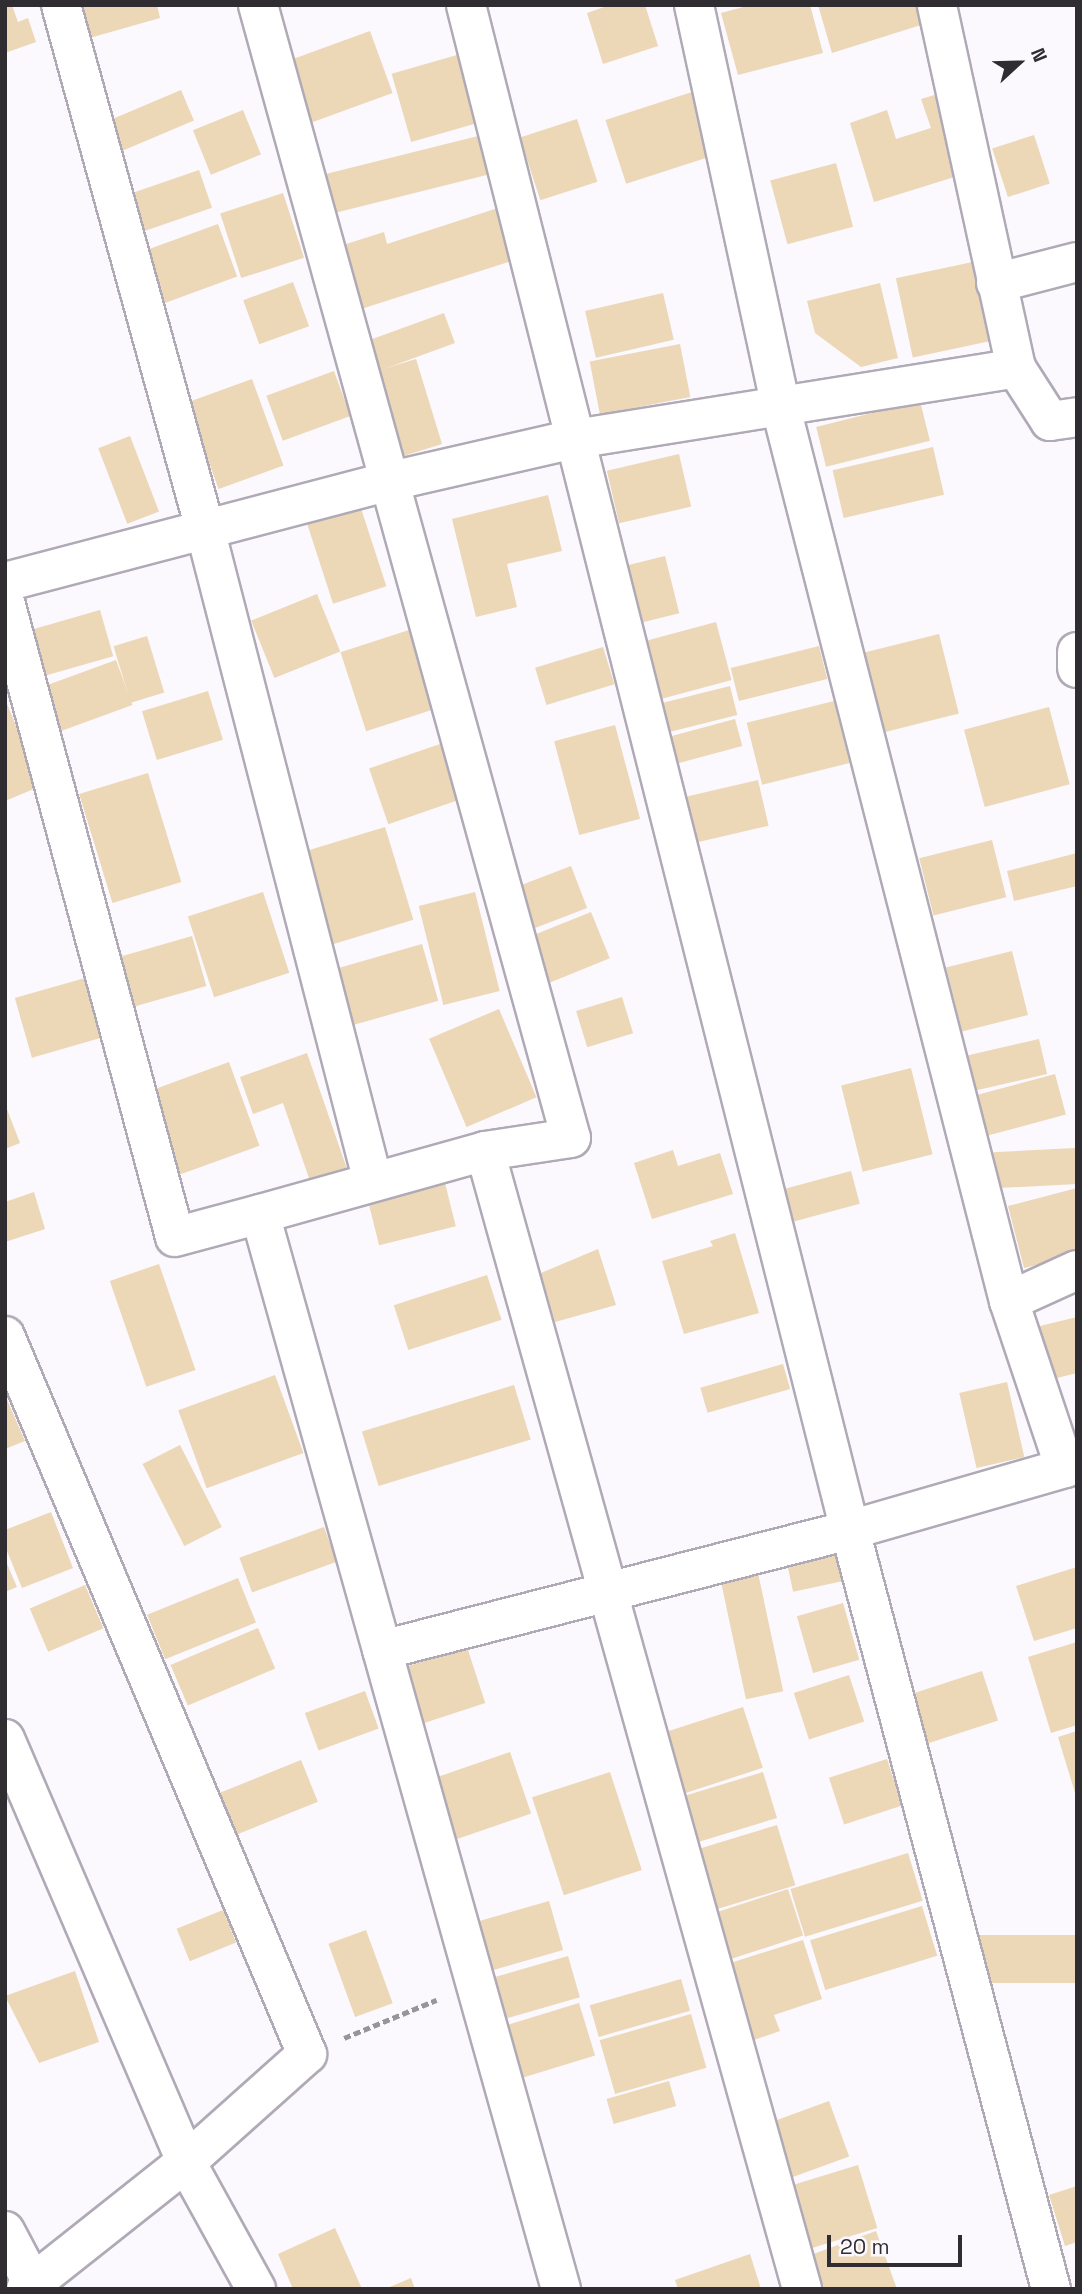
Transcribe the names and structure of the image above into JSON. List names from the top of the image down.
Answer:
{
  "scale_bar": "20 m",
  "north": "right"
}
